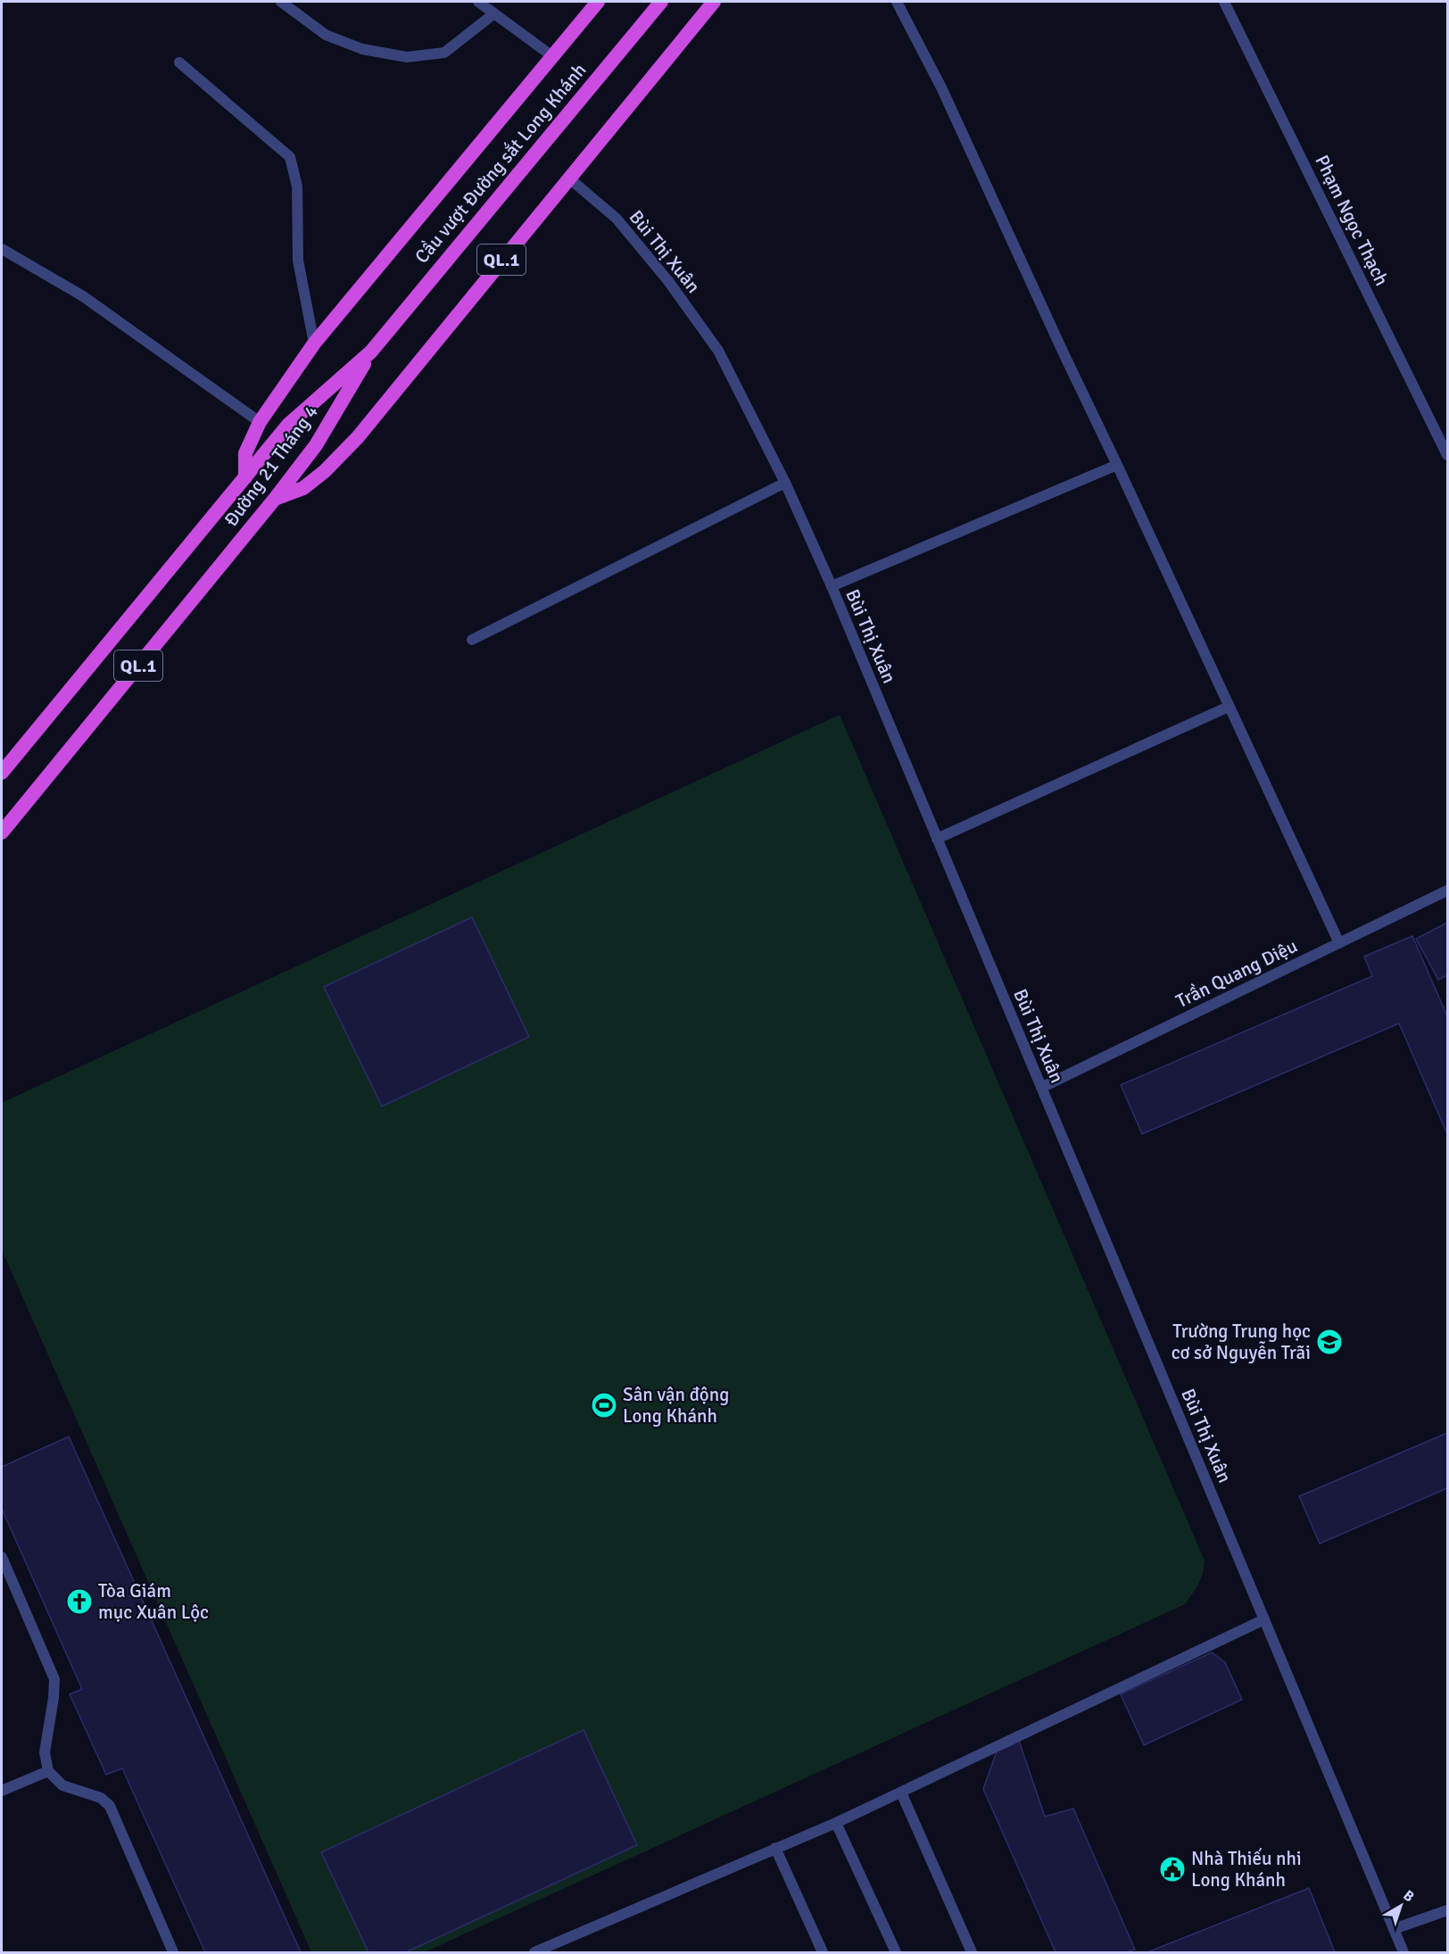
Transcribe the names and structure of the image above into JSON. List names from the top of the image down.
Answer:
{
  "streets": {
    "highway": ["Cầu vượt Đường sắt Long Khánh", "QL.1", "Đường 21 Tháng 4"],
    "street": ["Phạm Ngọc Thạch", "Bùi Thị Xuân", "Trần Quang Diệu"]
  },
  "crossings": [
    ["Cầu vượt Đường sắt Long Khánh", "Đường 21 Tháng 4"],
    ["Bùi Thị Xuân", "QL.1"],
    ["Bùi Thị Xuân", "Trần Quang Diệu"],
    ["QL.1", "Đường 21 Tháng 4"]
  ],
  "places": {
    "school or university": ["Trường Trung học cơ sở Nguyễn Trãi"],
    "sports": ["Sân vận động Long Khánh"],
    "church": ["Tòa Giám mục Xuân Lộc"],
    "public building": ["Nhà Thiếu nhi Long Khánh"]
  },
  "north": "top right"
}
